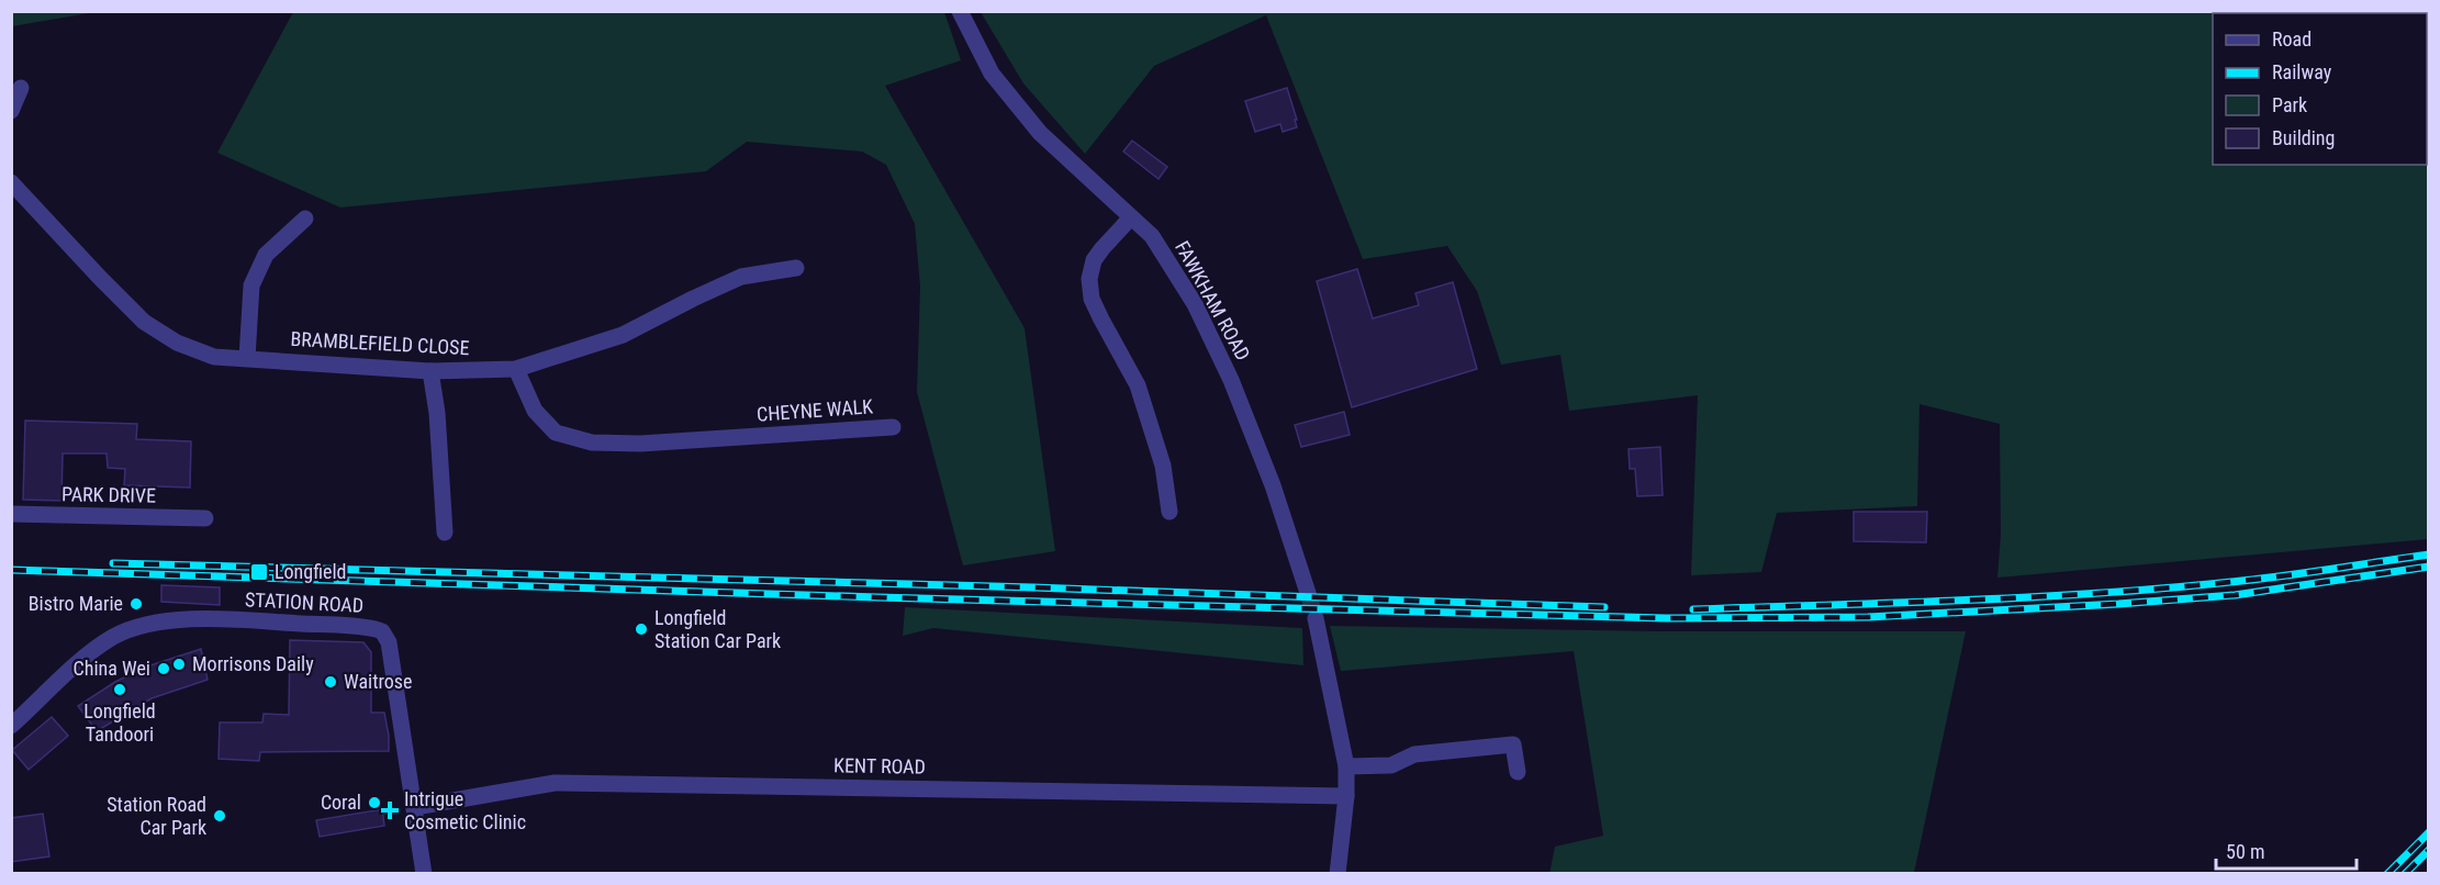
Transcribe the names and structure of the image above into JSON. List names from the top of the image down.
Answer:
{
  "streets": {
    "street": [
      "FAWKHAM ROAD",
      "BRAMBLEFIELD CLOSE",
      "CHEYNE WALK",
      "PARK DRIVE",
      "STATION ROAD",
      "KENT ROAD"
    ]
  },
  "crossings": [
    ["BRAMBLEFIELD CLOSE", "CHEYNE WALK"],
    ["STATION ROAD", "KENT ROAD"]
  ],
  "places": {
    "transit": ["Longfield"],
    "other": [
      "Bistro Marie",
      "Longfield Station Car Park",
      "Morrisons Daily",
      "China Wei",
      "Waitrose",
      "Longfield Tandoori",
      "Coral",
      "Station Road Car Park"
    ],
    "health": ["Intrigue Cosmetic Clinic"]
  },
  "legend": [
    "Road",
    "Railway",
    "Park",
    "Building"
  ],
  "scale_bar": "50 m"
}
